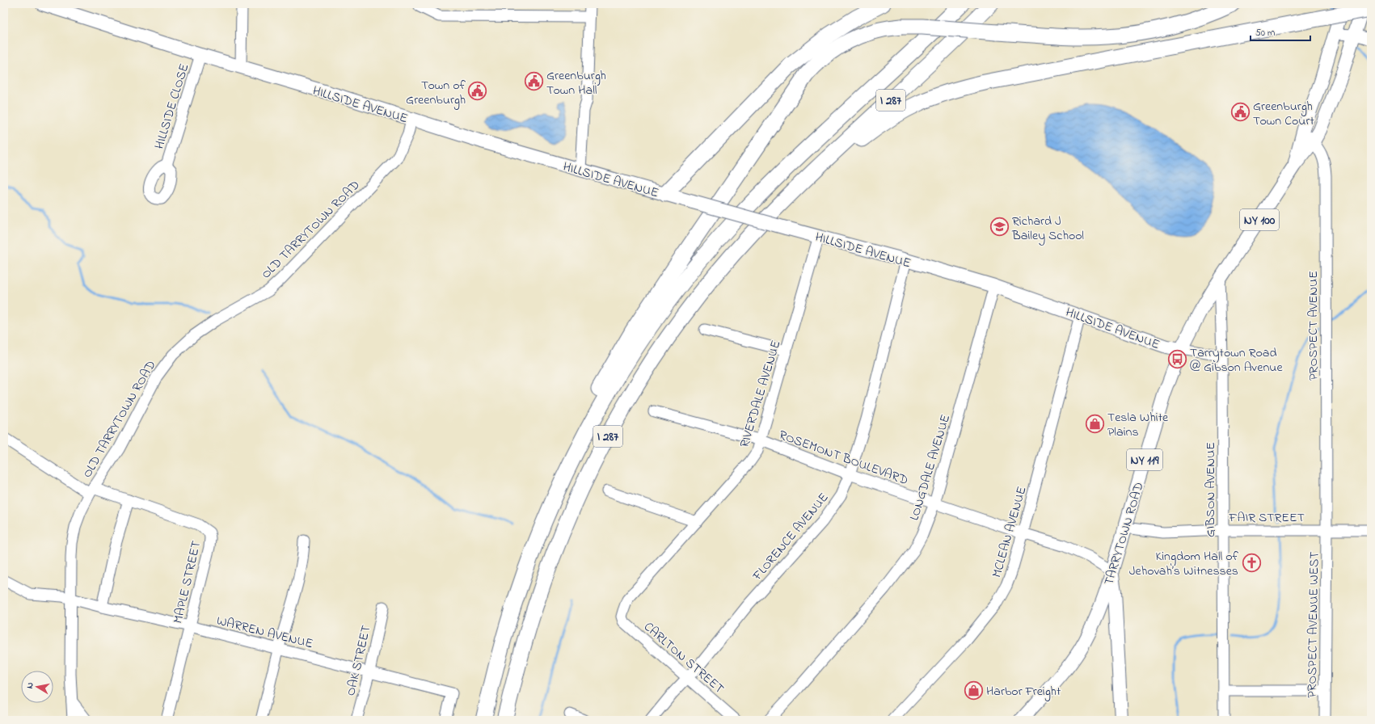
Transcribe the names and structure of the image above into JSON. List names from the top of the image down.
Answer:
{
  "streets": {
    "highway": ["I 287"],
    "main road": [
      "HILLSIDE AVENUE",
      "NY 100",
      "NY 119",
      "TARRYTOWN ROAD"
    ],
    "street": [
      "HILLSIDE CLOSE",
      "OLD TARRYTOWN ROAD",
      "PROSPECT AVENUE",
      "RIVERDALE AVENUE",
      "ROSEMONT BOULEVARD",
      "LONGDALE AVENUE",
      "GIBSON AVENUE",
      "FAIR STREET",
      "MCLEAN AVENUE",
      "FLORENCE AVENUE",
      "MAPLE STREET",
      "PROSPECT AVENUE WEST",
      "WARREN AVENUE",
      "CARLTON STREET",
      "OAK STREET"
    ]
  },
  "crossings": [
    ["HILLSIDE AVENUE", "HILLSIDE CLOSE"],
    ["HILLSIDE AVENUE", "OLD TARRYTOWN ROAD"],
    ["HILLSIDE AVENUE", "RIVERDALE AVENUE"],
    ["HILLSIDE AVENUE", "LONGDALE AVENUE"],
    ["HILLSIDE AVENUE", "MCLEAN AVENUE"],
    ["HILLSIDE AVENUE", "TARRYTOWN ROAD"],
    ["HILLSIDE AVENUE", "FLORENCE AVENUE"],
    ["OLD TARRYTOWN ROAD", "MAPLE STREET"],
    ["OLD TARRYTOWN ROAD", "WARREN AVENUE"],
    ["PROSPECT AVENUE", "FAIR STREET"],
    ["PROSPECT AVENUE", "TARRYTOWN ROAD"],
    ["PROSPECT AVENUE", "PROSPECT AVENUE WEST"],
    ["RIVERDALE AVENUE", "ROSEMONT BOULEVARD"],
    ["RIVERDALE AVENUE", "CARLTON STREET"],
    ["ROSEMONT BOULEVARD", "LONGDALE AVENUE"],
    ["ROSEMONT BOULEVARD", "MCLEAN AVENUE"],
    ["ROSEMONT BOULEVARD", "TARRYTOWN ROAD"],
    ["ROSEMONT BOULEVARD", "FLORENCE AVENUE"],
    ["GIBSON AVENUE", "FAIR STREET"],
    ["GIBSON AVENUE", "TARRYTOWN ROAD"],
    ["FAIR STREET", "TARRYTOWN ROAD"],
    ["FAIR STREET", "PROSPECT AVENUE WEST"],
    ["FLORENCE AVENUE", "CARLTON STREET"],
    ["MAPLE STREET", "WARREN AVENUE"],
    ["WARREN AVENUE", "OAK STREET"]
  ],
  "places": {
    "public building": ["Greenburgh Town Hall", "Town of Greenburgh", "Greenburgh Town Court"],
    "school or university": ["Richard J Bailey School"],
    "bus stop": ["Tarrytown Road @ Gibson Avenue"],
    "shop": ["Tesla White Plains", "Harbor Freight"],
    "church": ["Kingdom Hall of Jehovah’s Witnesses"]
  },
  "scale_bar": "50 m",
  "north": "left"
}
